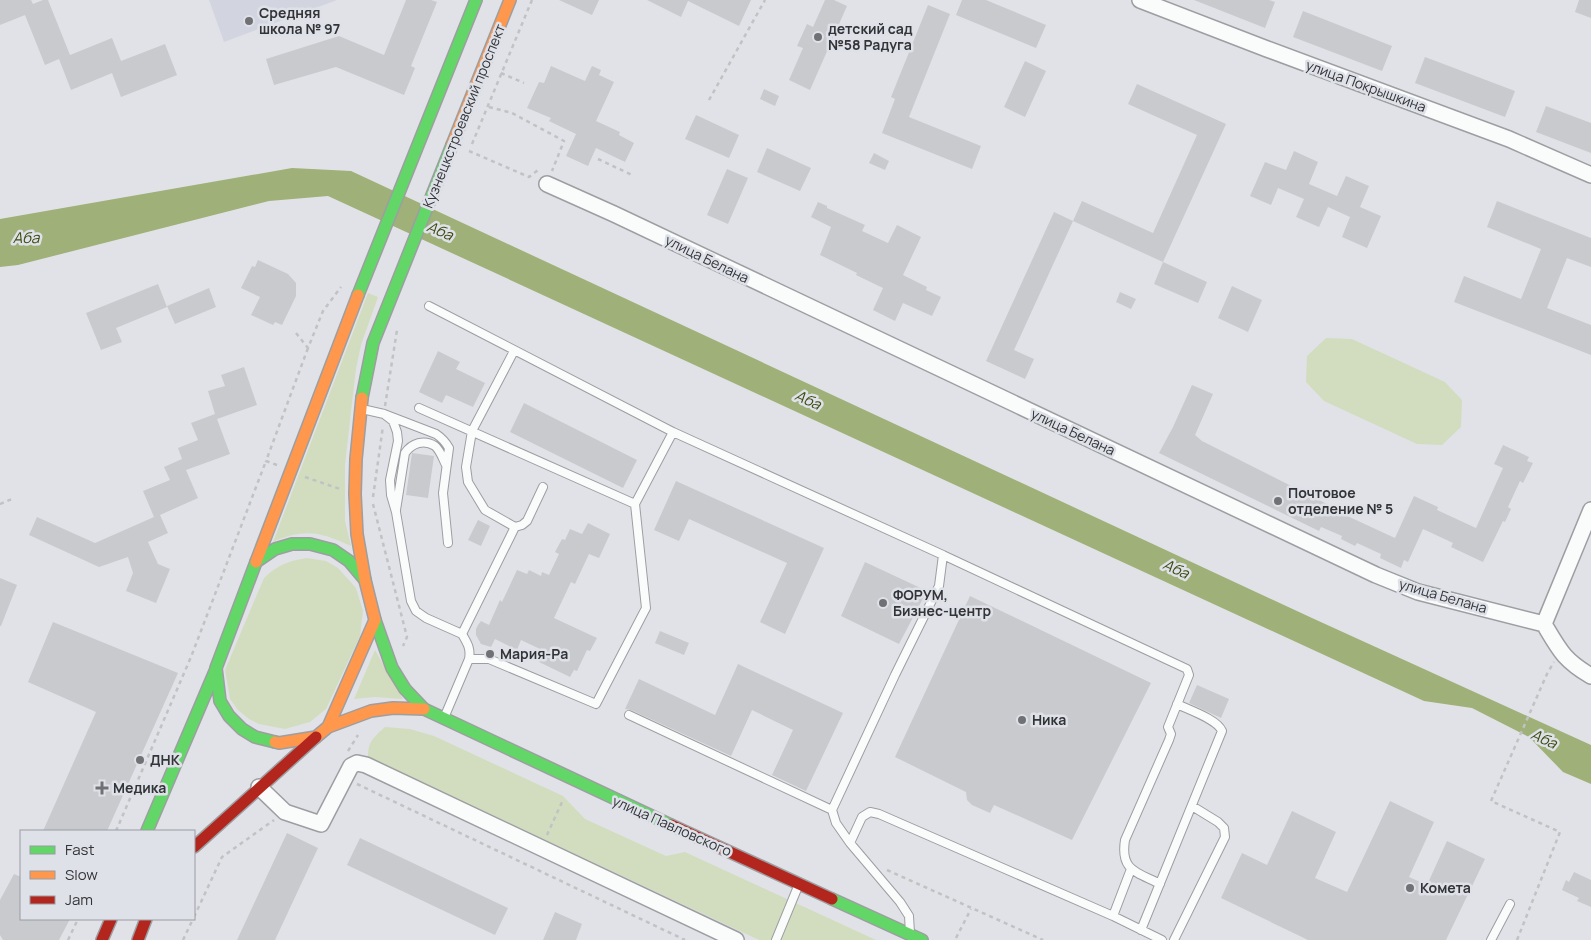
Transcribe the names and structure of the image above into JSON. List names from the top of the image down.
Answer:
{
  "streets": {
    "main road": ["Кузнецкстроевский проспект", "улица Павловского"],
    "street": ["улица Покрышкина", "улица Белана"]
  },
  "crossings": [
    ["Кузнецкстроевский проспект", "улица Павловского"]
  ],
  "water": ["Аба"],
  "places": {
    "other": [
      "Средняя школа № 97",
      "детский сад №58 Радуга",
      "Почтовое отделение № 5",
      "ФОРУМ, Бизнес-центр",
      "Мария-Ра",
      "Ника",
      "ДНК",
      "Комета"
    ],
    "health": ["Медика"]
  },
  "legend": ["Fast", "Slow", "Jam"]
}
